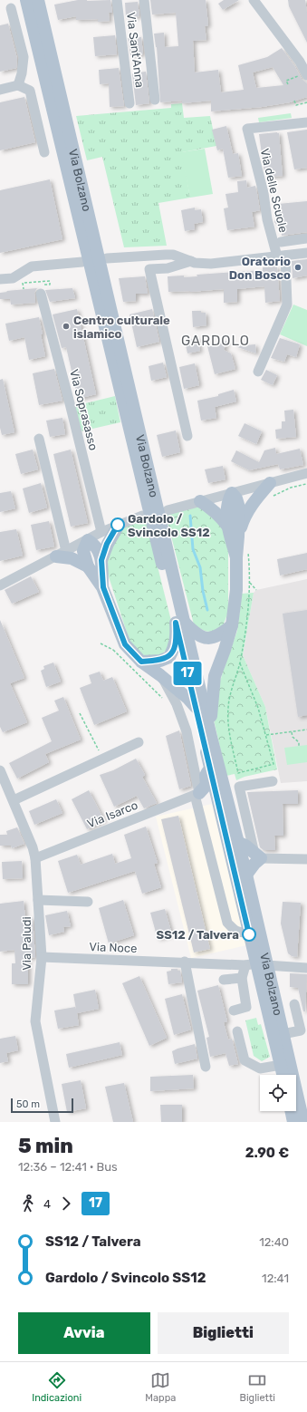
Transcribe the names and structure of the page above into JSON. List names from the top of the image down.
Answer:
{
  "streets": {
    "main road": ["Via Bolzano"],
    "street": [
      "Via Sant'Anna",
      "Via delle Scuole",
      "Via Soprasasso",
      "Via Isarco",
      "Via Paludi",
      "Via Noce"
    ]
  },
  "crossings": [
    ["Via Bolzano", "Via Noce"],
    ["Via Isarco", "Via Paludi"],
    ["Via Paludi", "Via Noce"]
  ],
  "districts": ["GARDOLO"],
  "places": [
    "Oratorio Don Bosco",
    "Centro culturale islamico",
    "Gardolo / Svincolo SS12",
    "SS12 / Talvera"
  ],
  "lines": ["bus line 17"],
  "scale_bar": "50 m",
  "page": {
    "on_map": "17",
    "scale": "50 m",
    "heading": ["5 min", "12:36 – 12:41 · Bus", "2.90 €"],
    "legs": ["4", "17"],
    "list": [
      {
        "name": "SS12 / Talvera",
        "value": "12:40"
      },
      {
        "name": "Gardolo / Svincolo SS12",
        "value": "12:41"
      }
    ],
    "buttons": ["Avvia", "Biglietti"],
    "tabs": ["Indicazioni", "Mappa", "Biglietti"]
  }
}
